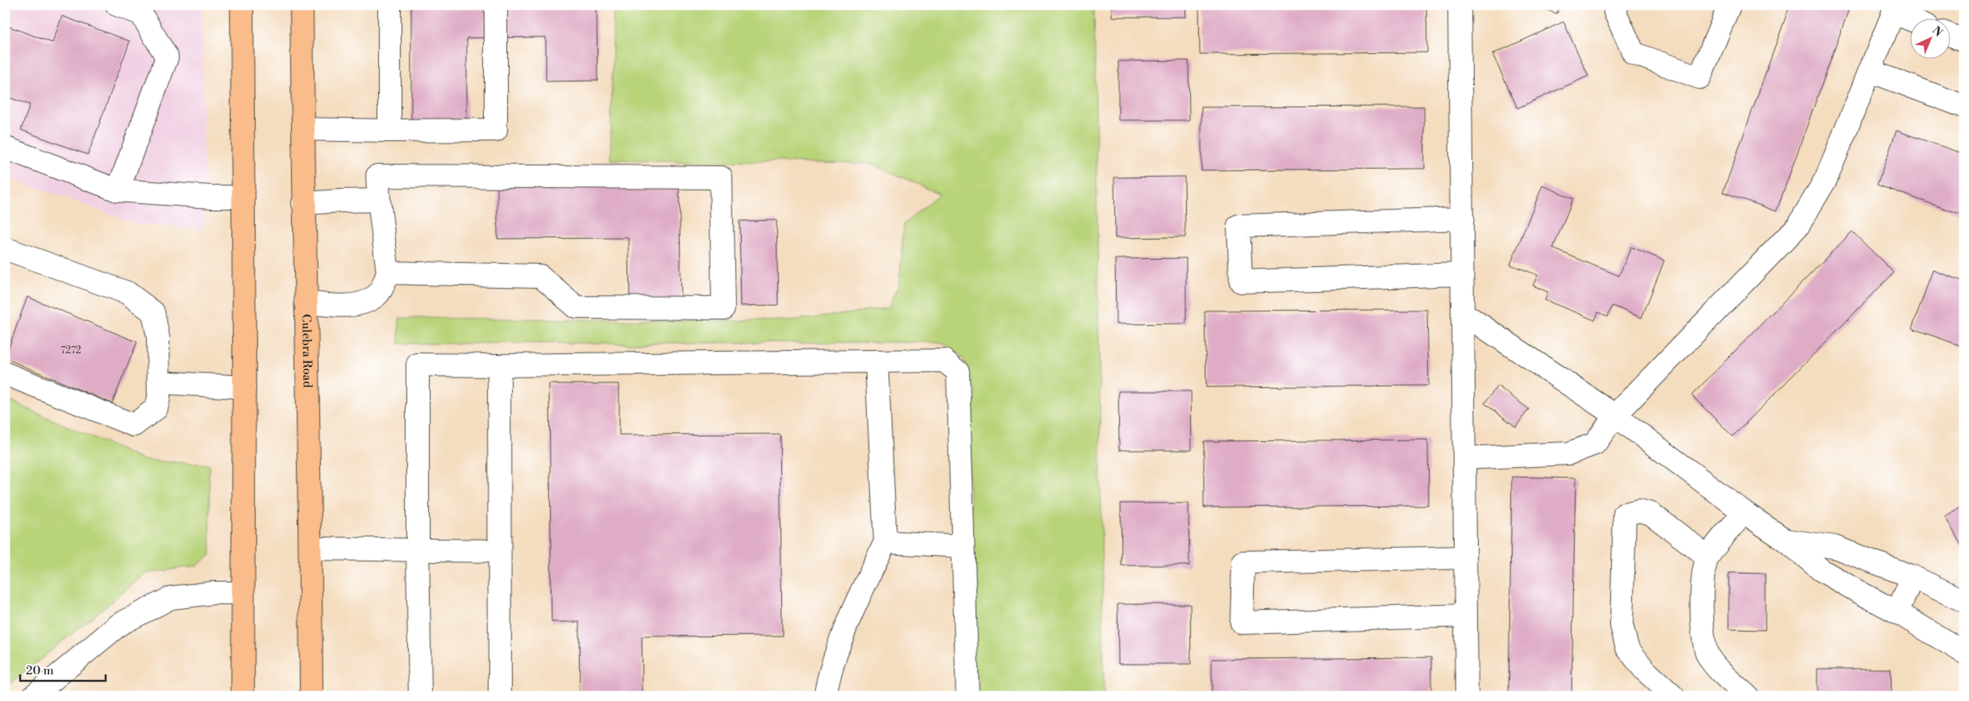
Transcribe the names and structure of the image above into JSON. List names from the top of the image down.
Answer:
{
  "streets": {
    "main road": ["Culebra Road"]
  },
  "house_numbers": ["7272"],
  "scale_bar": "20 m",
  "north": "top right"
}
